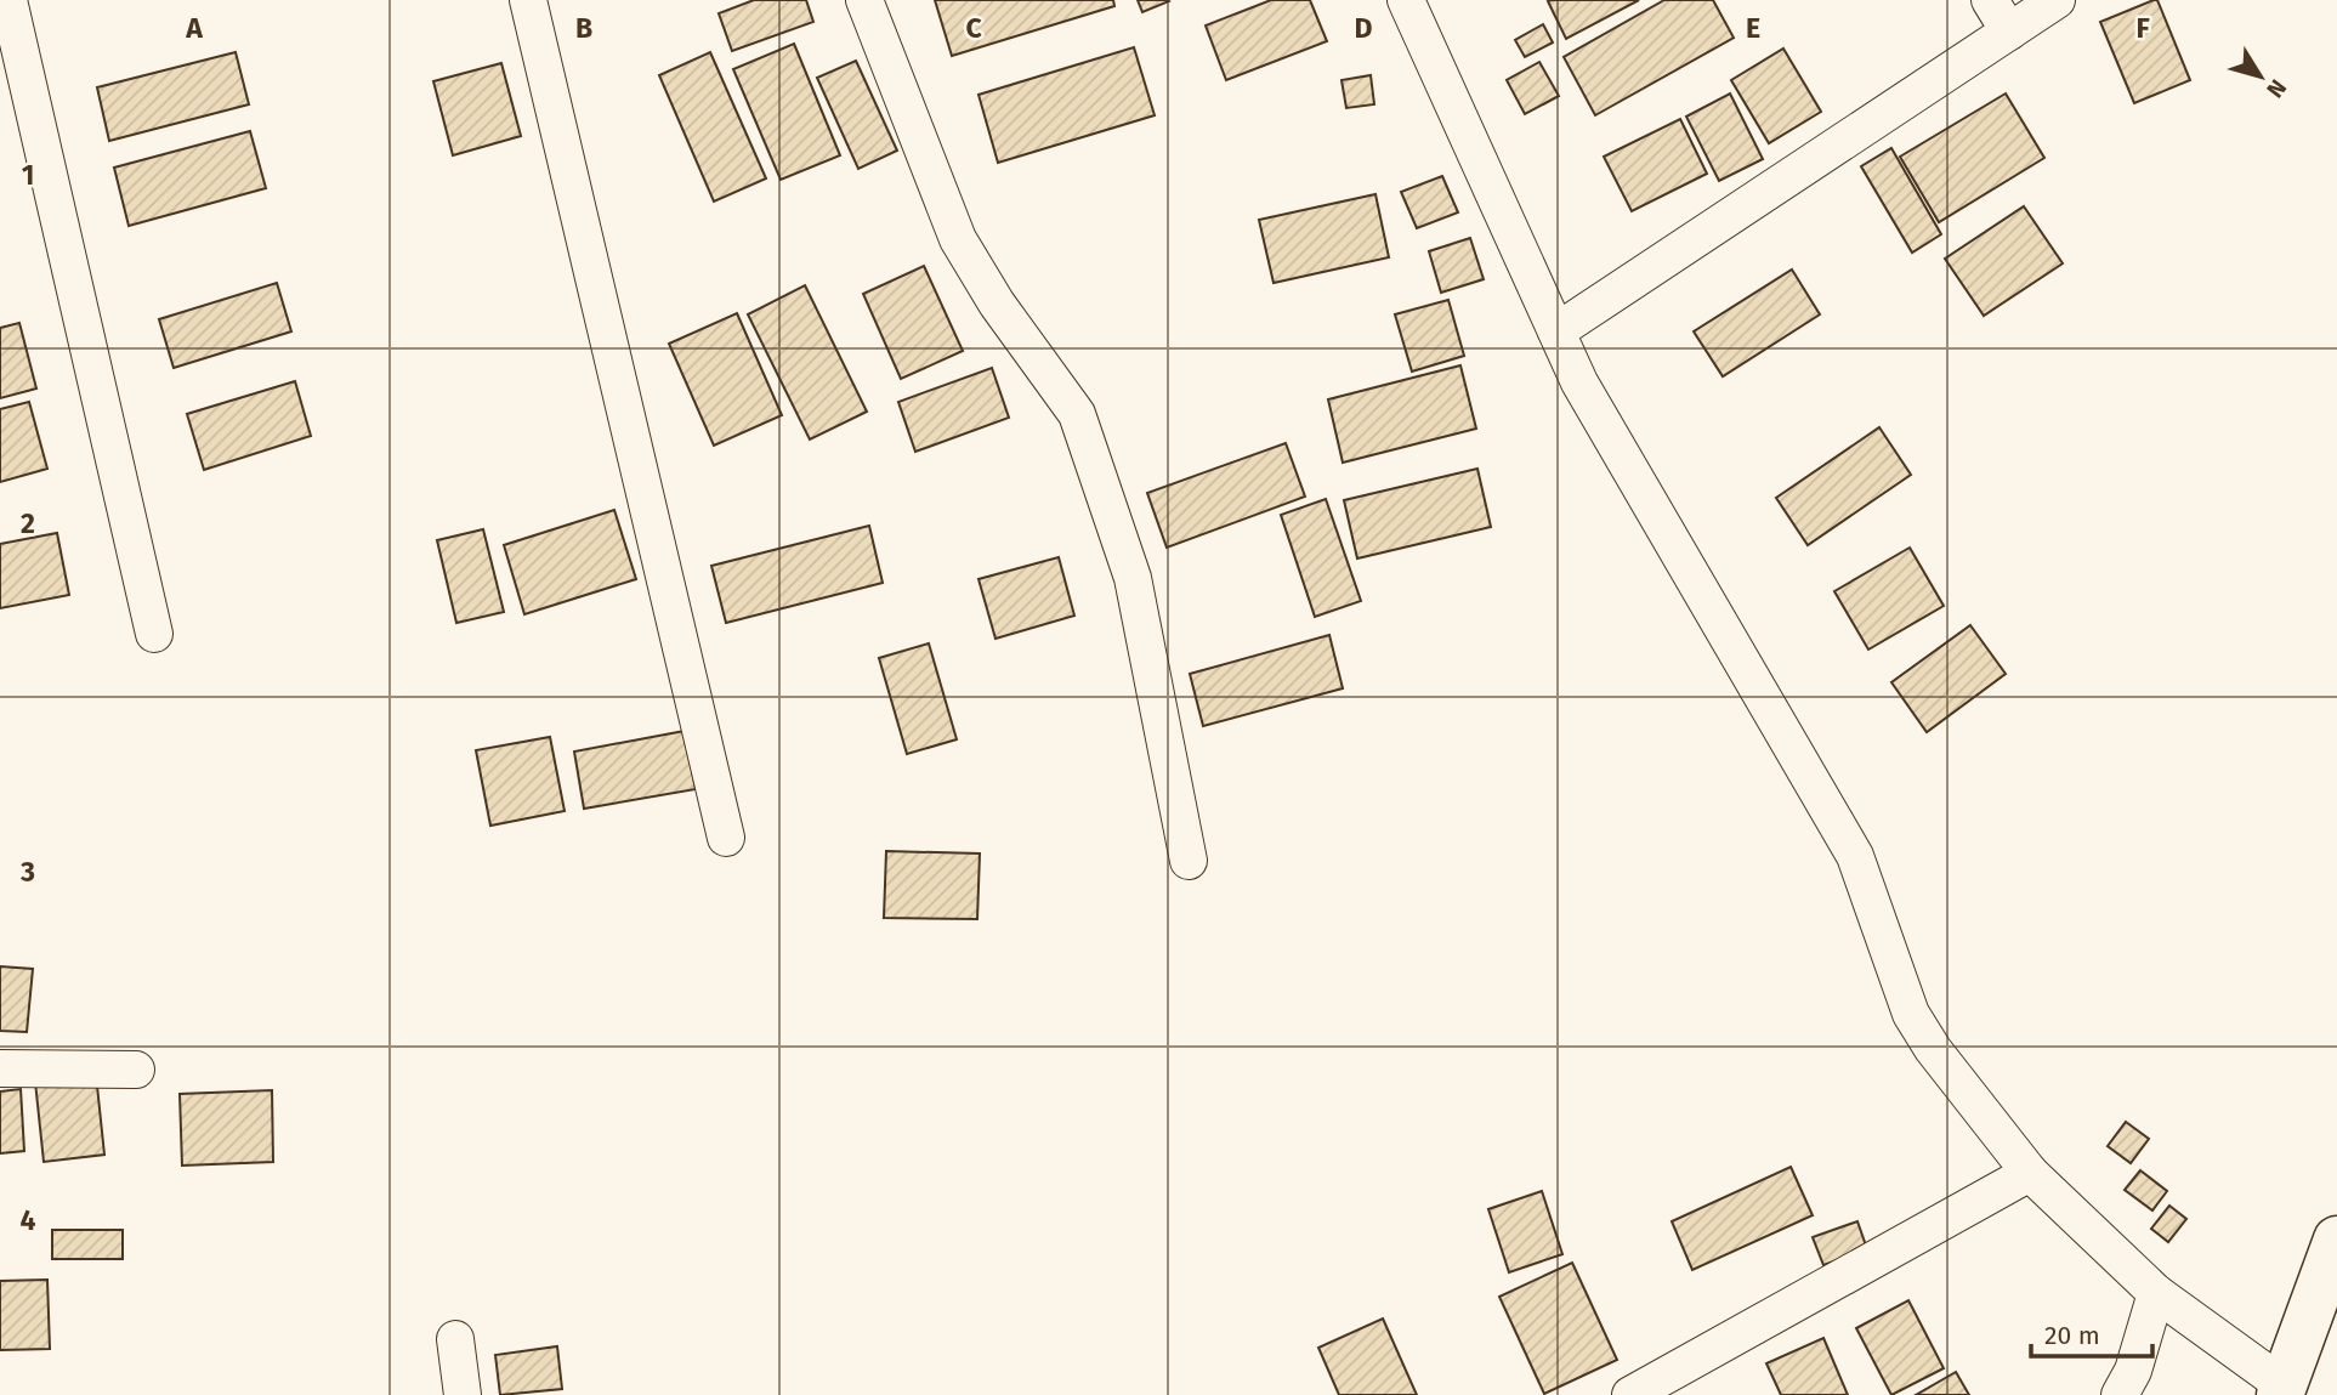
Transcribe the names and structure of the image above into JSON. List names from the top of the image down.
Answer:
{
  "scale_bar": "20 m",
  "north": "bottom right",
  "grid": {
    "columns": [
      "A",
      "B",
      "C",
      "D",
      "E",
      "F"
    ],
    "rows": [
      "1",
      "2",
      "3",
      "4"
    ]
  }
}
